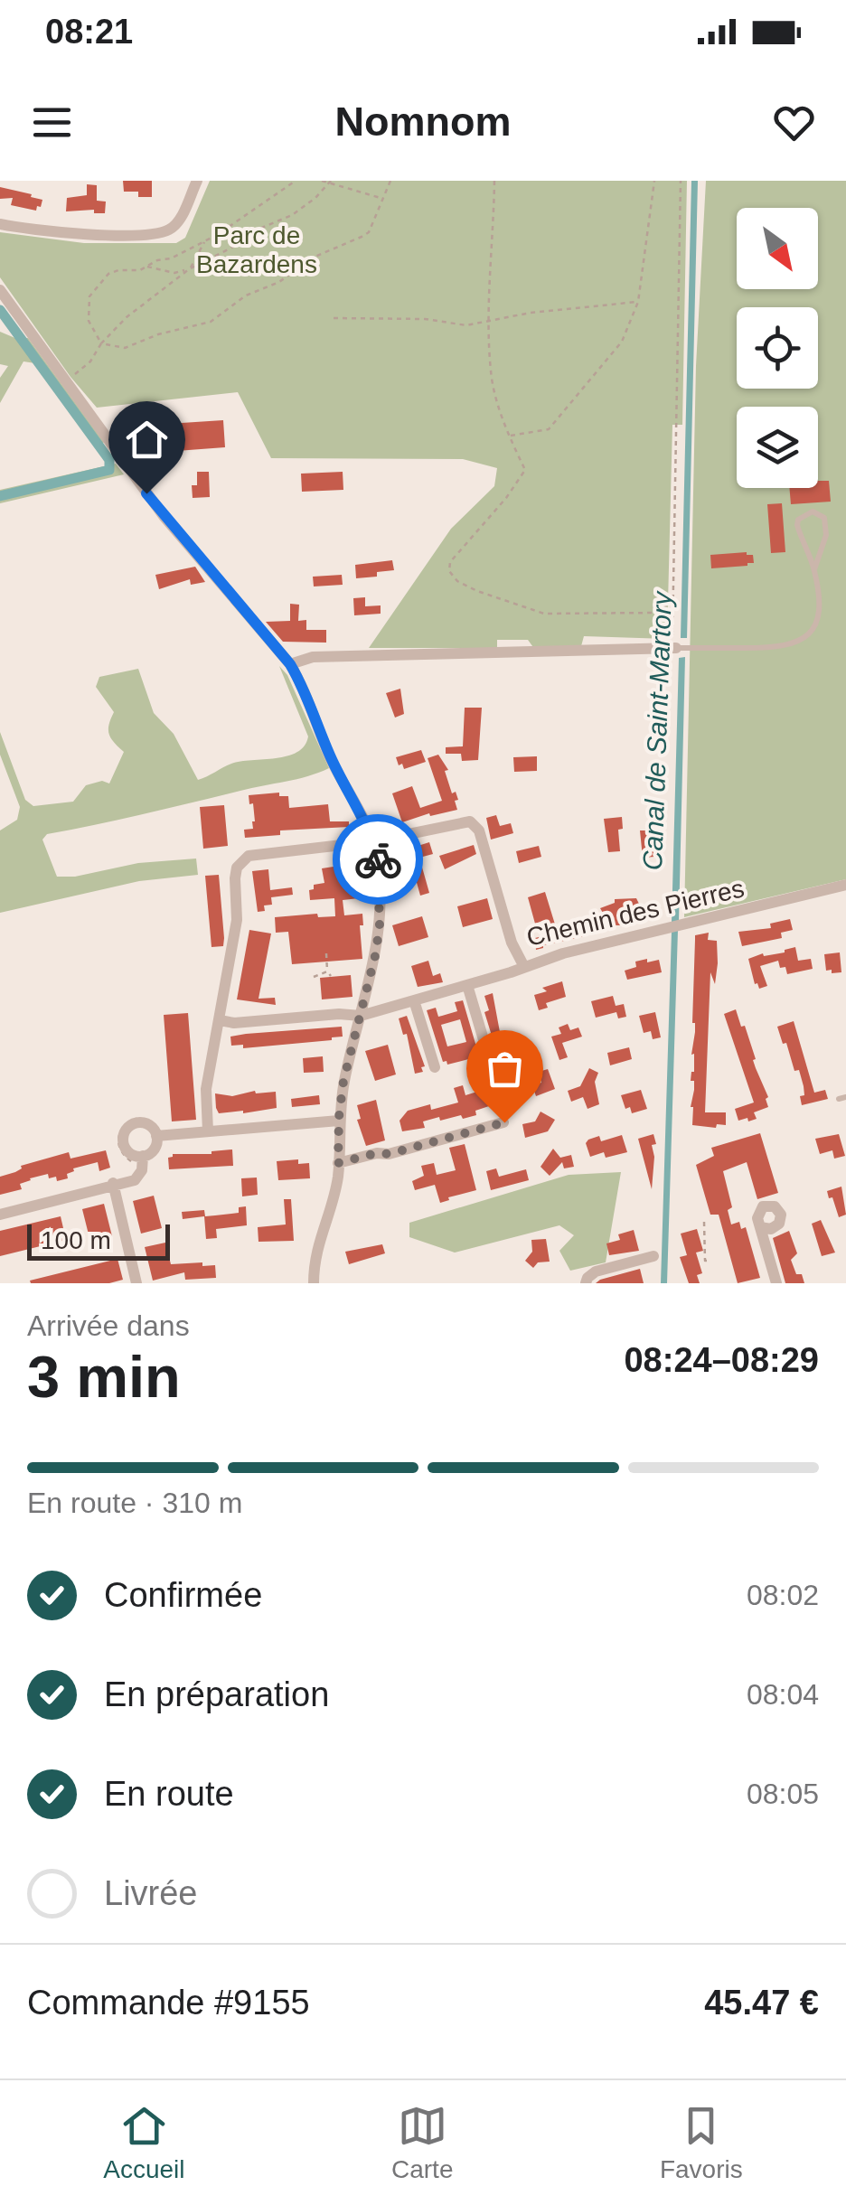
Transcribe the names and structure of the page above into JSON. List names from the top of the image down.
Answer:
{
  "streets": {
    "street": ["Chemin des Pierres"]
  },
  "water": ["Canal de Saint-Martory"],
  "parks": ["Parc de Bazardens"],
  "scale_bar": "100 m",
  "north": "bottom right",
  "page": {
    "status": "08:21",
    "header": "Nomnom",
    "scale": "100 m",
    "heading": ["3 min", "Arrivée dans", "08:24–08:29"],
    "panel": ["Commande #9155", "45.47 €"],
    "bar": "En route · 310 m",
    "list": [
      ["Confirmée", "08:02"],
      ["En préparation", "08:04"],
      ["En route", "08:05"],
      "Livrée"
    ],
    "tabs": ["Accueil", "Carte", "Favoris"]
  }
}
